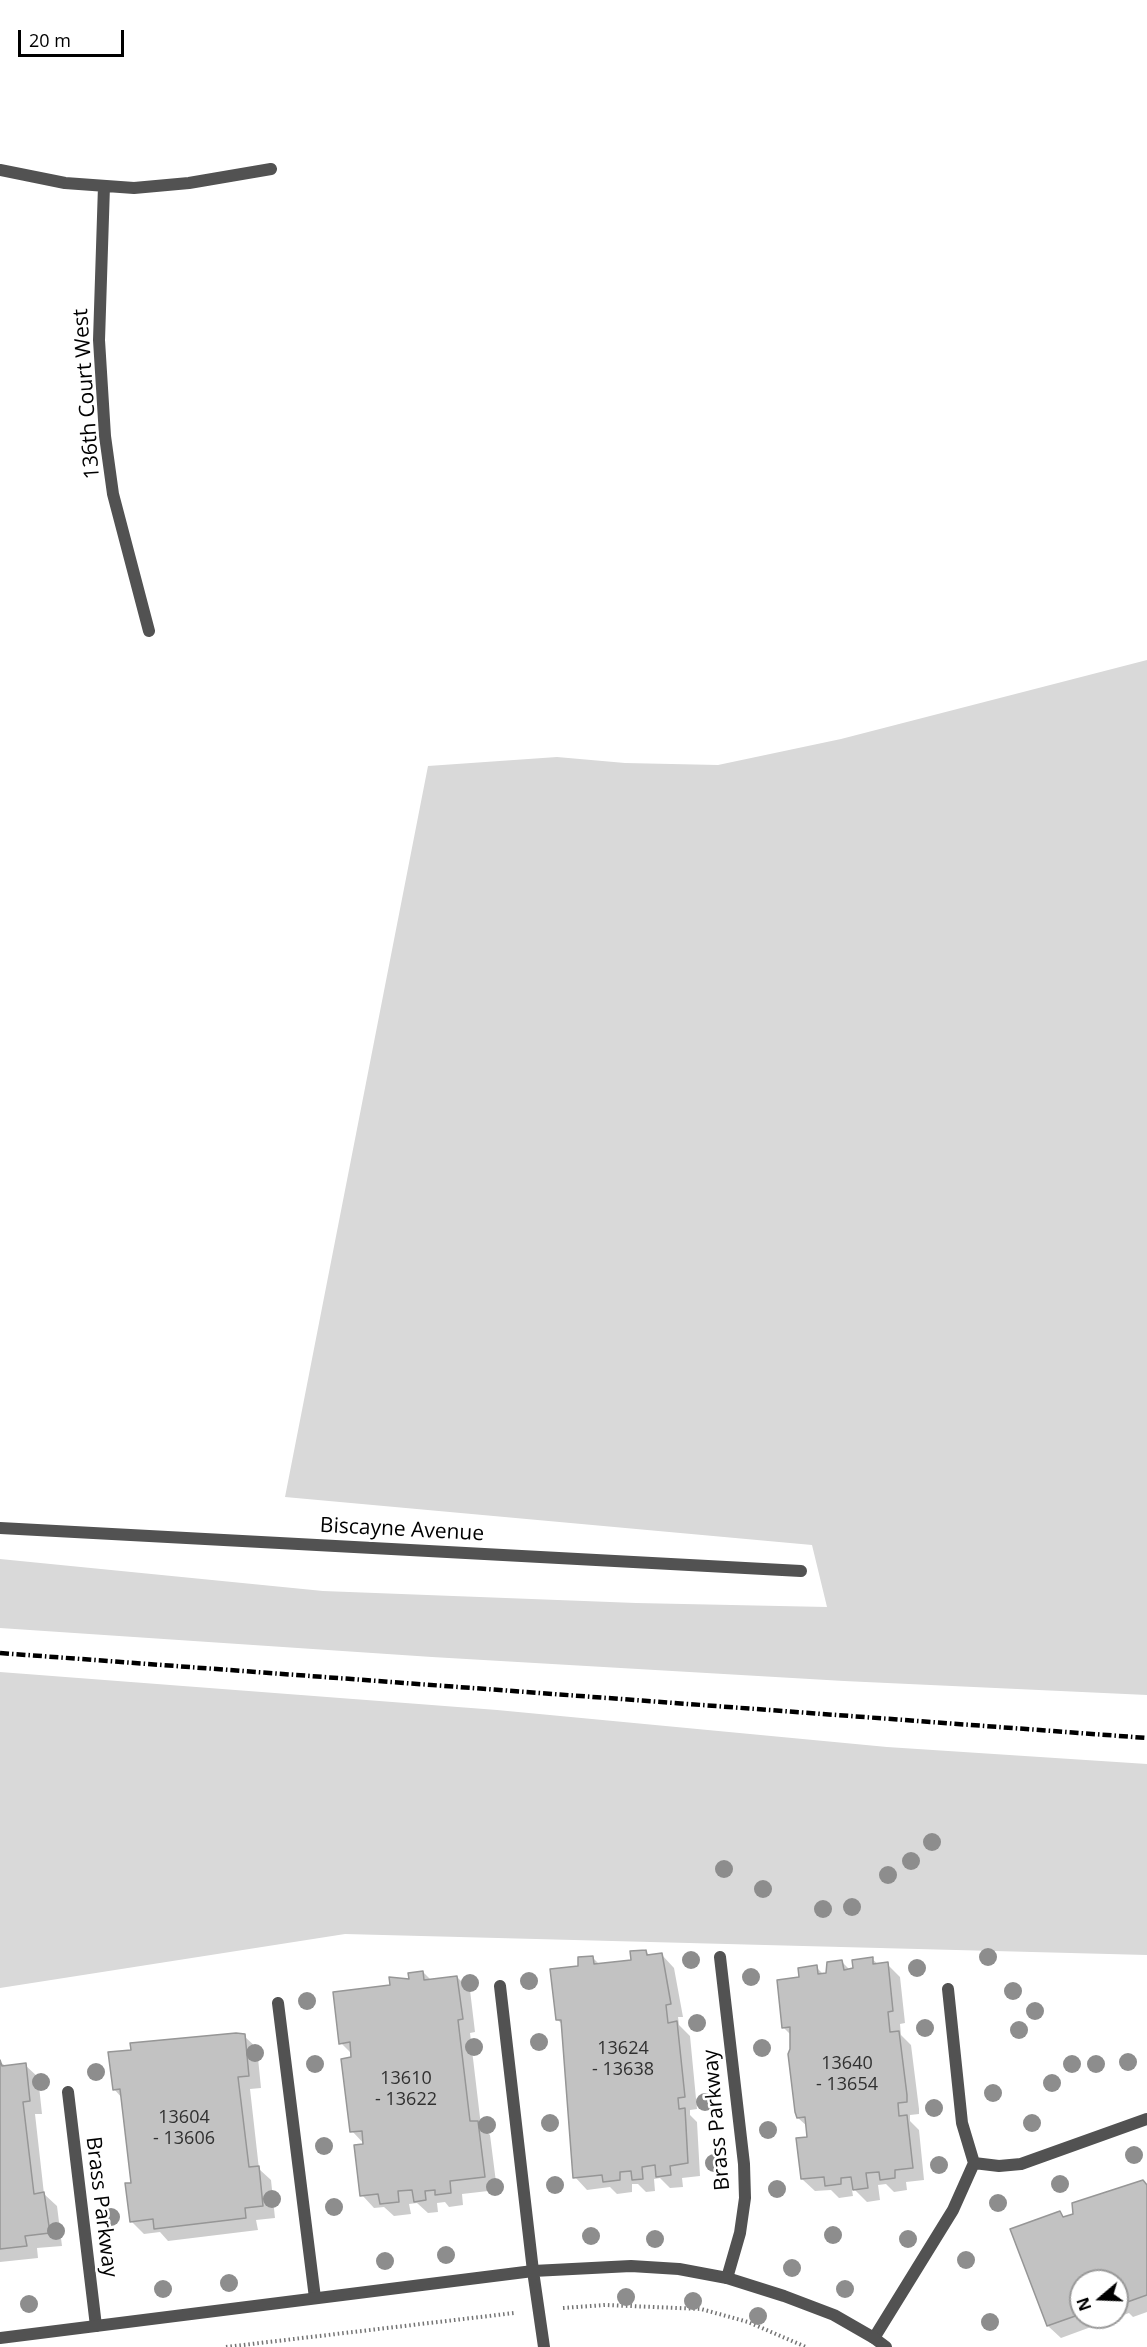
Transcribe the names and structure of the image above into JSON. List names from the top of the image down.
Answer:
{
  "streets": {
    "street": ["136th Court West", "Biscayne Avenue", "Brass Parkway"]
  },
  "house_numbers": [
    "13624 - 13638",
    "13640 - 13654",
    "13610 - 13622",
    "13604 - 13606"
  ],
  "scale_bar": "20 m",
  "north": "left"
}
